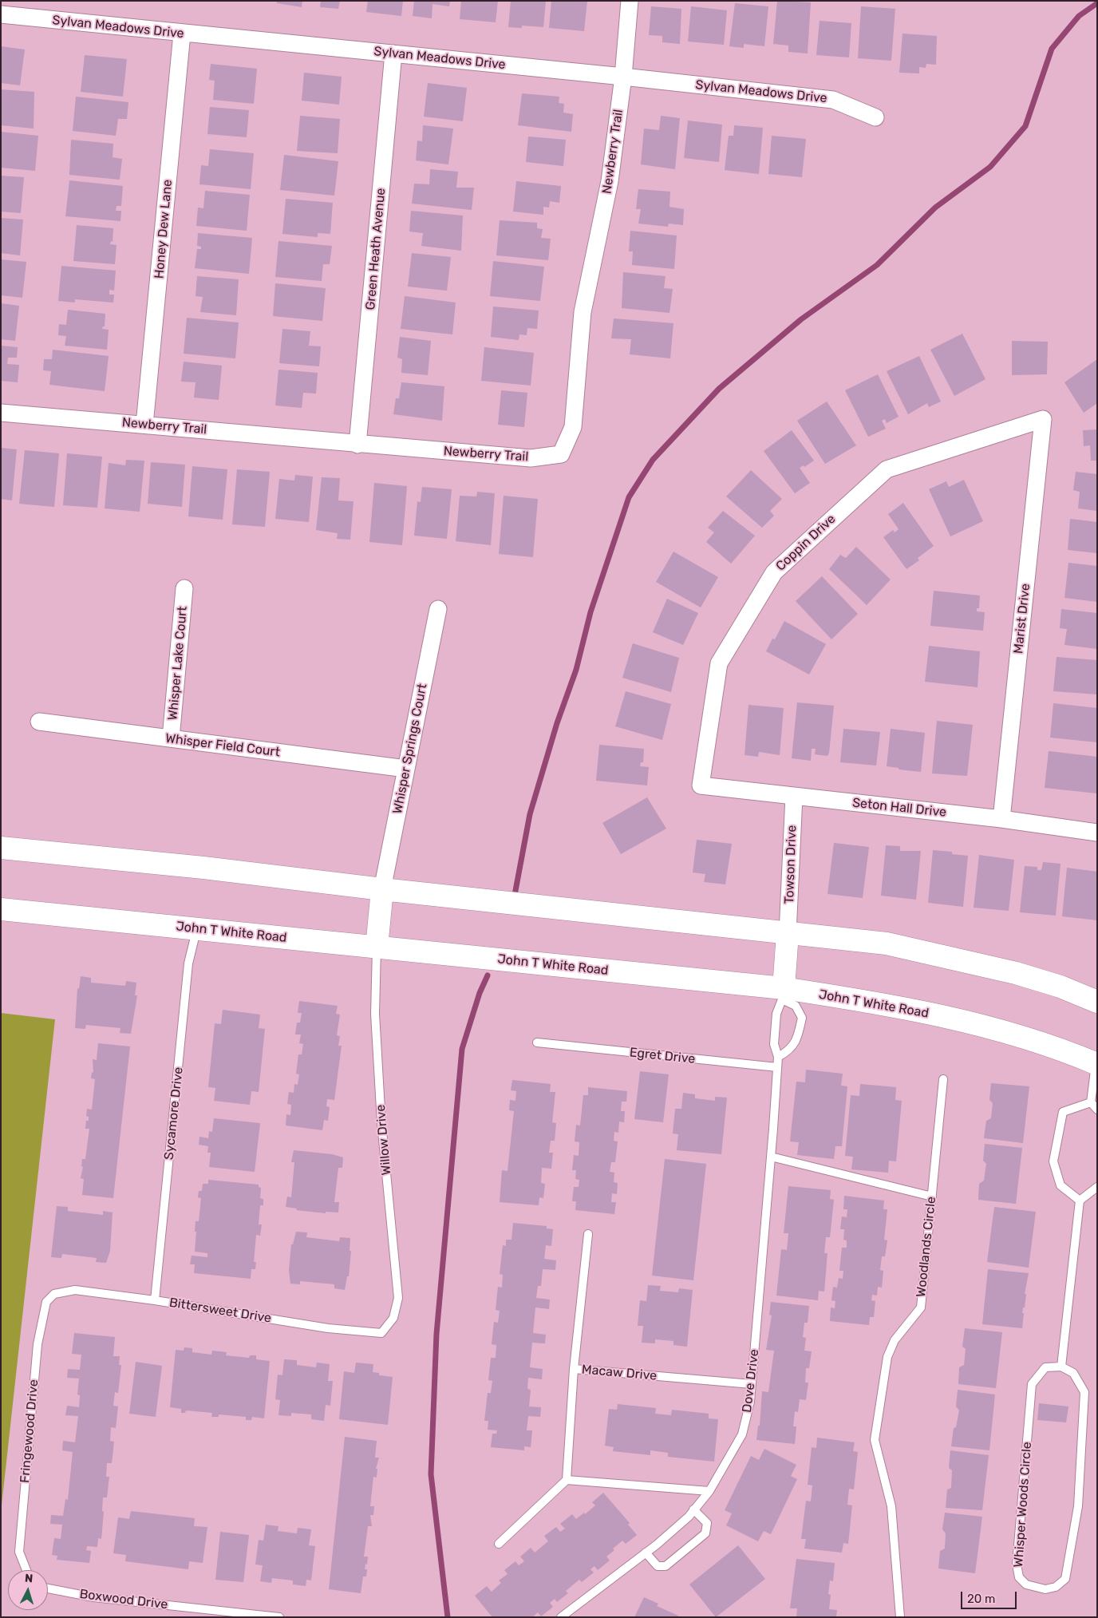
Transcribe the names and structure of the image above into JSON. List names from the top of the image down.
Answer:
{
  "streets": {
    "main road": ["John T White Road"],
    "street": [
      "Sylvan Meadows Drive",
      "Newberry Trail",
      "Honey Dew Lane",
      "Green Heath Avenue",
      "Coppin Drive",
      "Marist Drive",
      "Whisper Lake Court",
      "Whisper Field Court",
      "Whisper Springs Court",
      "Seton Hall Drive",
      "Towson Drive"
    ],
    "lane": [
      "Egret Drive",
      "Sycamore Drive",
      "Willow Drive",
      "Woodlands Circle",
      "Bittersweet Drive",
      "Macaw Drive",
      "Dove Drive",
      "Fringewood Drive",
      "Whisper Woods Circle",
      "Boxwood Drive"
    ]
  },
  "crossings": [
    ["Sylvan Meadows Drive", "Newberry Trail"],
    ["Sylvan Meadows Drive", "Honey Dew Lane"],
    ["Sylvan Meadows Drive", "Green Heath Avenue"],
    ["Newberry Trail", "Honey Dew Lane"],
    ["Newberry Trail", "Green Heath Avenue"],
    ["Coppin Drive", "Marist Drive"],
    ["Coppin Drive", "Seton Hall Drive"],
    ["Marist Drive", "Seton Hall Drive"],
    ["Whisper Lake Court", "Whisper Field Court"],
    ["Whisper Field Court", "Whisper Springs Court"],
    ["Seton Hall Drive", "Towson Drive"],
    ["John T White Road", "Sycamore Drive"],
    ["John T White Road", "Willow Drive"],
    ["Egret Drive", "Dove Drive"],
    ["Sycamore Drive", "Bittersweet Drive"],
    ["Willow Drive", "Bittersweet Drive"],
    ["Bittersweet Drive", "Fringewood Drive"],
    ["Macaw Drive", "Dove Drive"]
  ],
  "scale_bar": "20 m",
  "north": "top"
}
